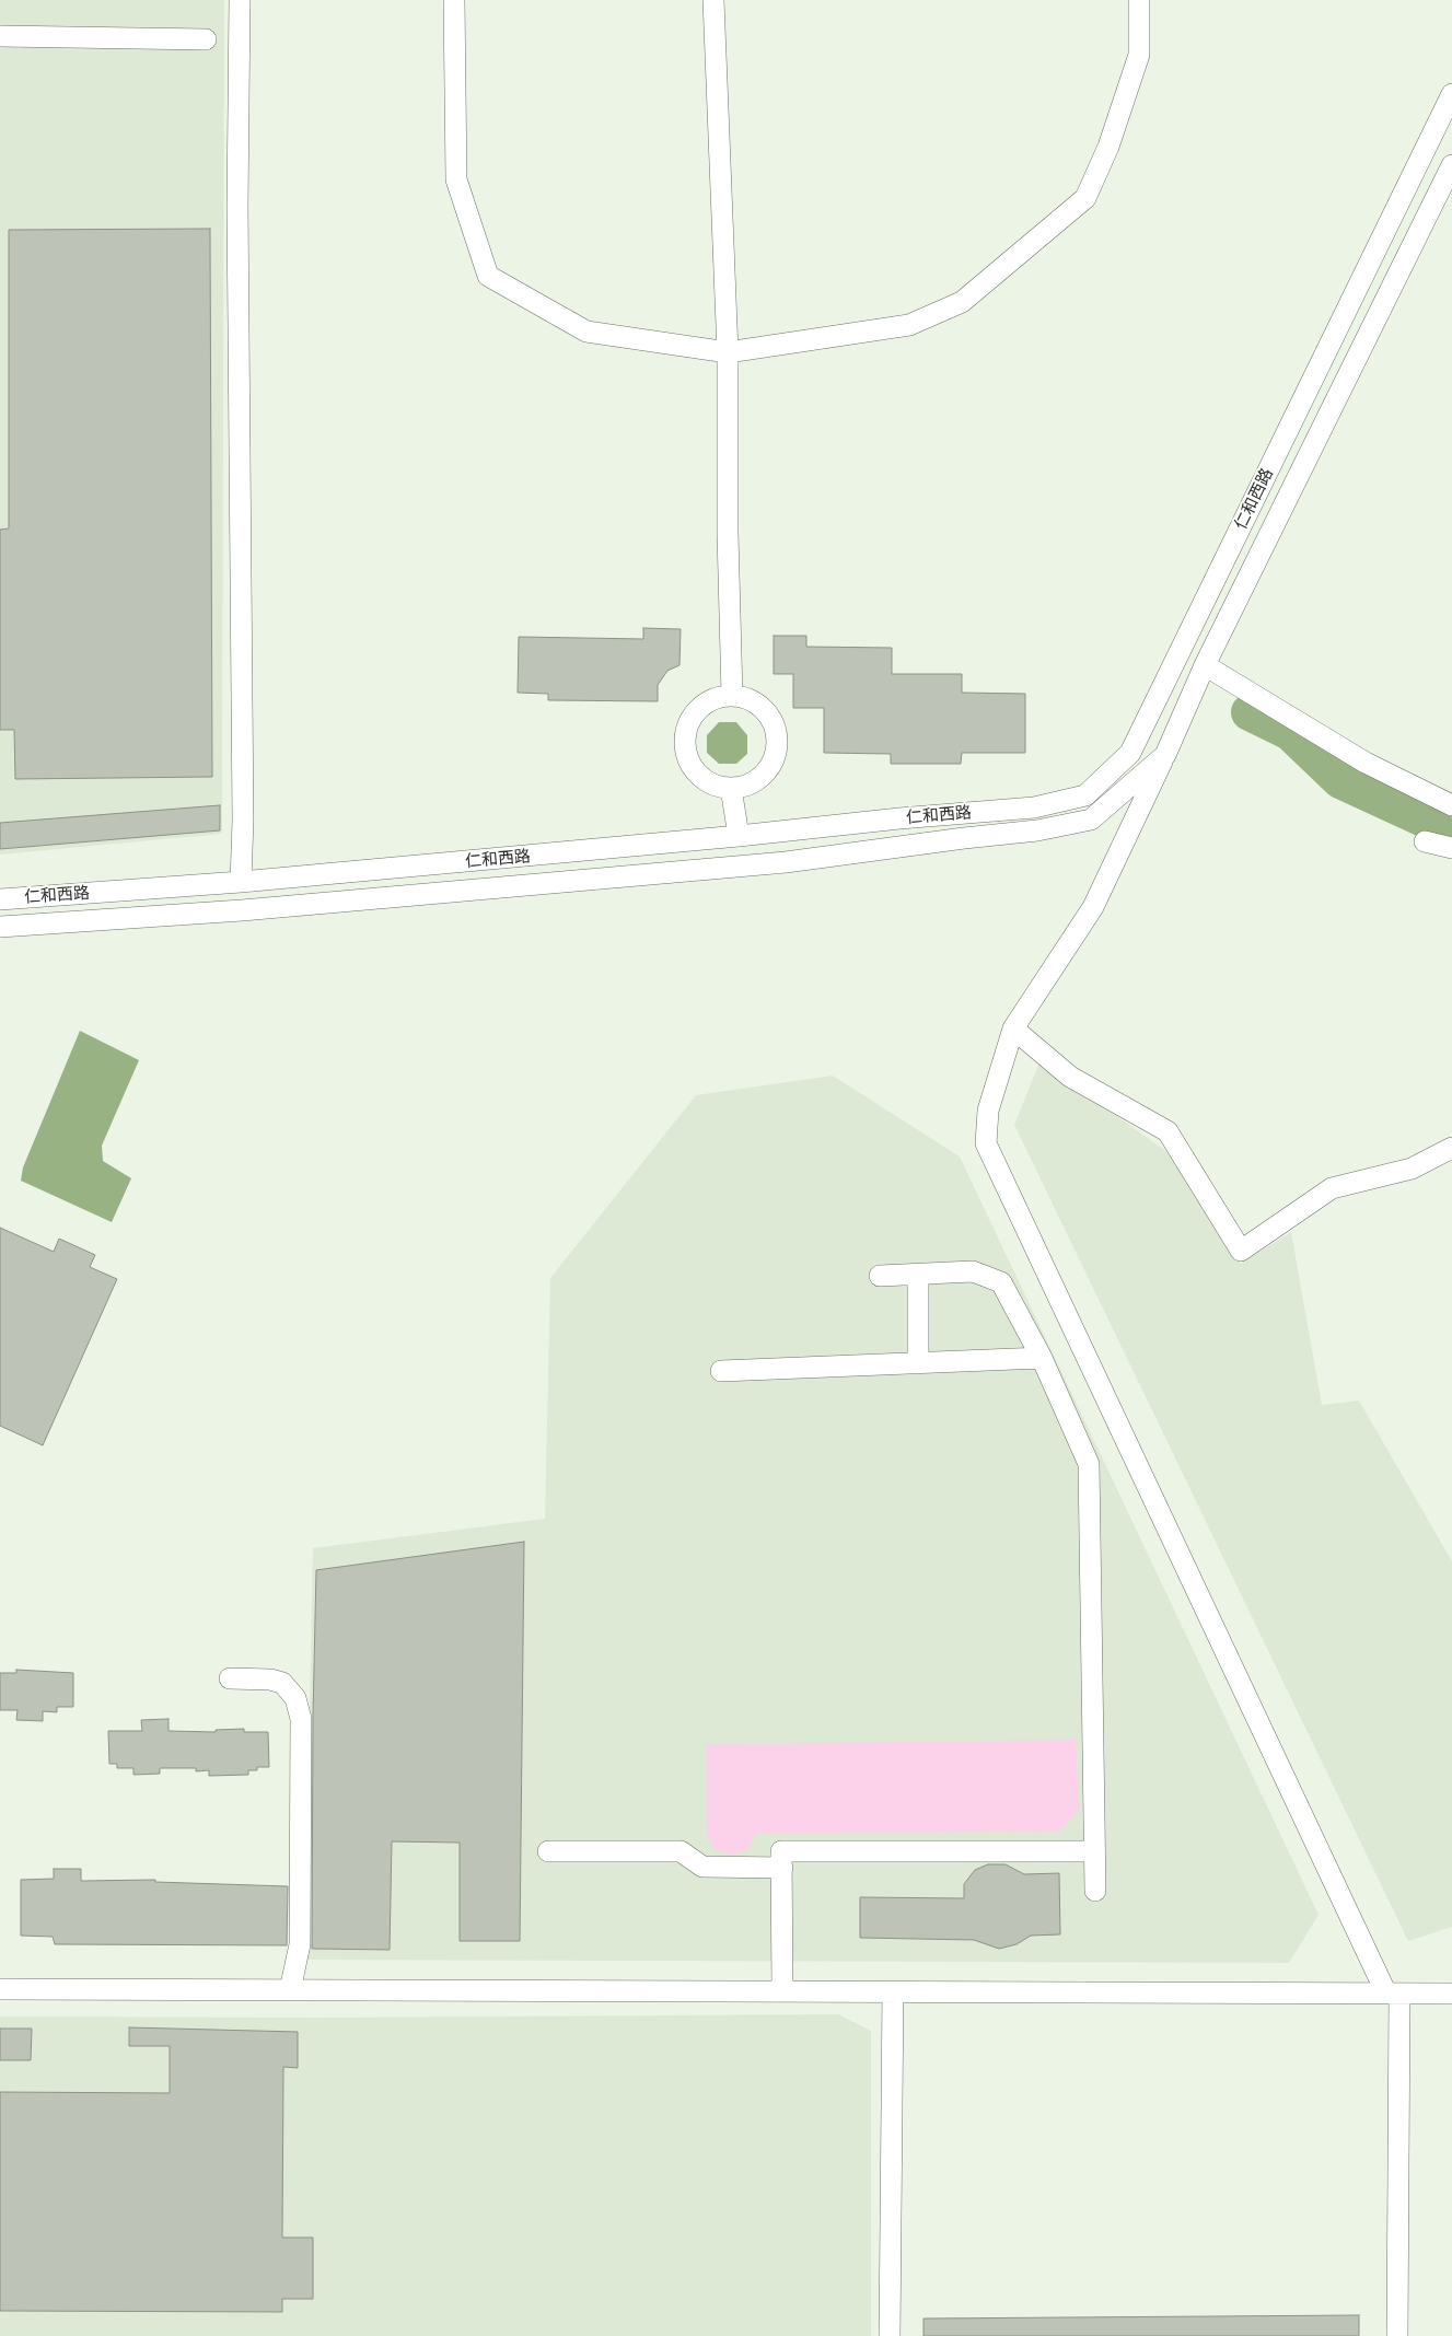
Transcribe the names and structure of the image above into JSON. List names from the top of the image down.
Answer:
{
  "streets": {
    "street": ["仁和西路"]
  }
}
